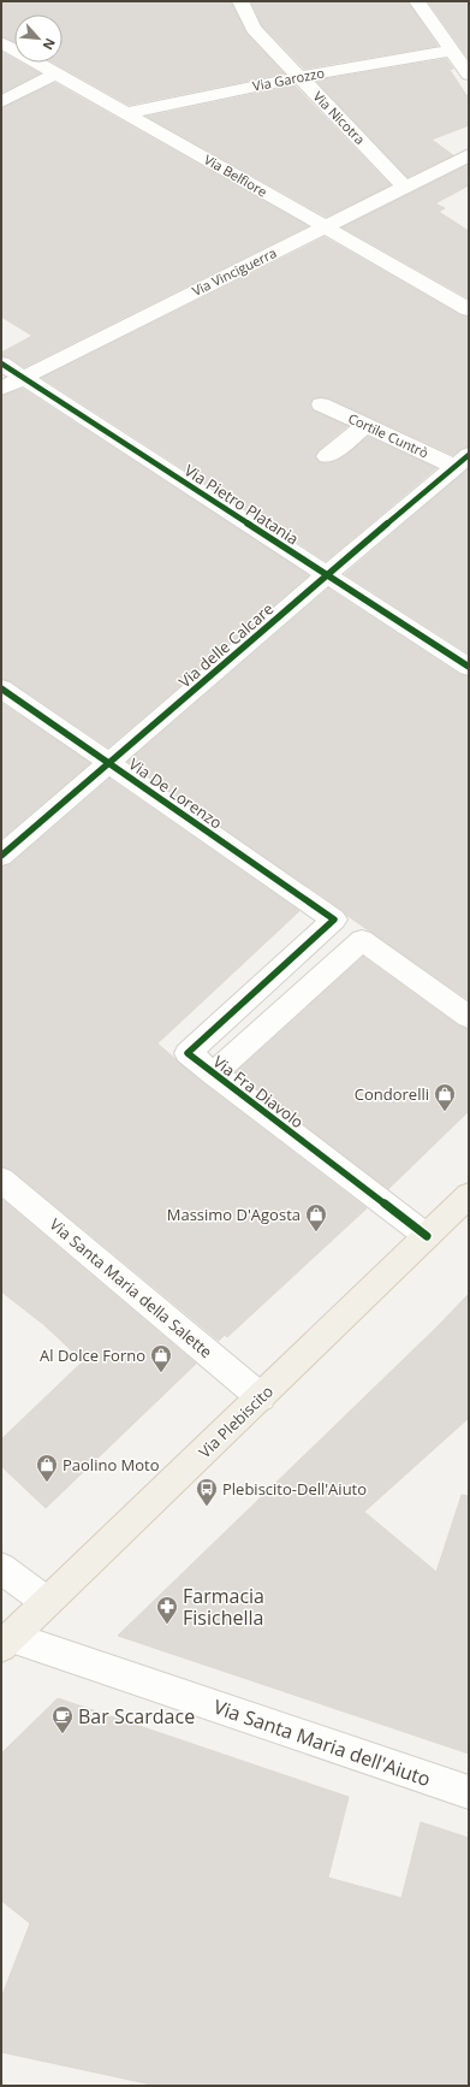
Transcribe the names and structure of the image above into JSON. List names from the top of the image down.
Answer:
{
  "streets": {
    "main road": ["Via Plebiscito"],
    "street": [
      "Via Garozzo",
      "Via Nicotra",
      "Via Belfiore",
      "Via Vinciguerra",
      "Cortile Cuntrò",
      "Via Pietro Platania",
      "Via delle Calcare",
      "Via De Lorenzo",
      "Via Fra Diavolo",
      "Via Santa Maria della Salette",
      "Via Santa Maria dell'Aiuto"
    ]
  },
  "crossings": [
    ["Via Garozzo", "Via Nicotra"],
    ["Via Garozzo", "Via Belfiore"],
    ["Via Nicotra", "Via Vinciguerra"],
    ["Via Belfiore", "Via Vinciguerra"],
    ["Via Vinciguerra", "Via Pietro Platania"],
    ["Cortile Cuntrò", "Via delle Calcare"],
    ["Via Pietro Platania", "Via delle Calcare"],
    ["Via delle Calcare", "Via De Lorenzo"],
    ["Via De Lorenzo", "Via Fra Diavolo"],
    ["Via Fra Diavolo", "Via Plebiscito"],
    ["Via Santa Maria della Salette", "Via Plebiscito"],
    ["Via Plebiscito", "Via Santa Maria dell'Aiuto"]
  ],
  "places": {
    "shop": [
      "Condorelli",
      "Massimo D'Agosta",
      "Al Dolce Forno",
      "Paolino Moto"
    ],
    "bus stop": ["Plebiscito-Dell'Aiuto"],
    "pharmacy": ["Farmacia Fisichella"],
    "cafe": ["Bar Scardace"]
  },
  "north": "bottom right"
}
